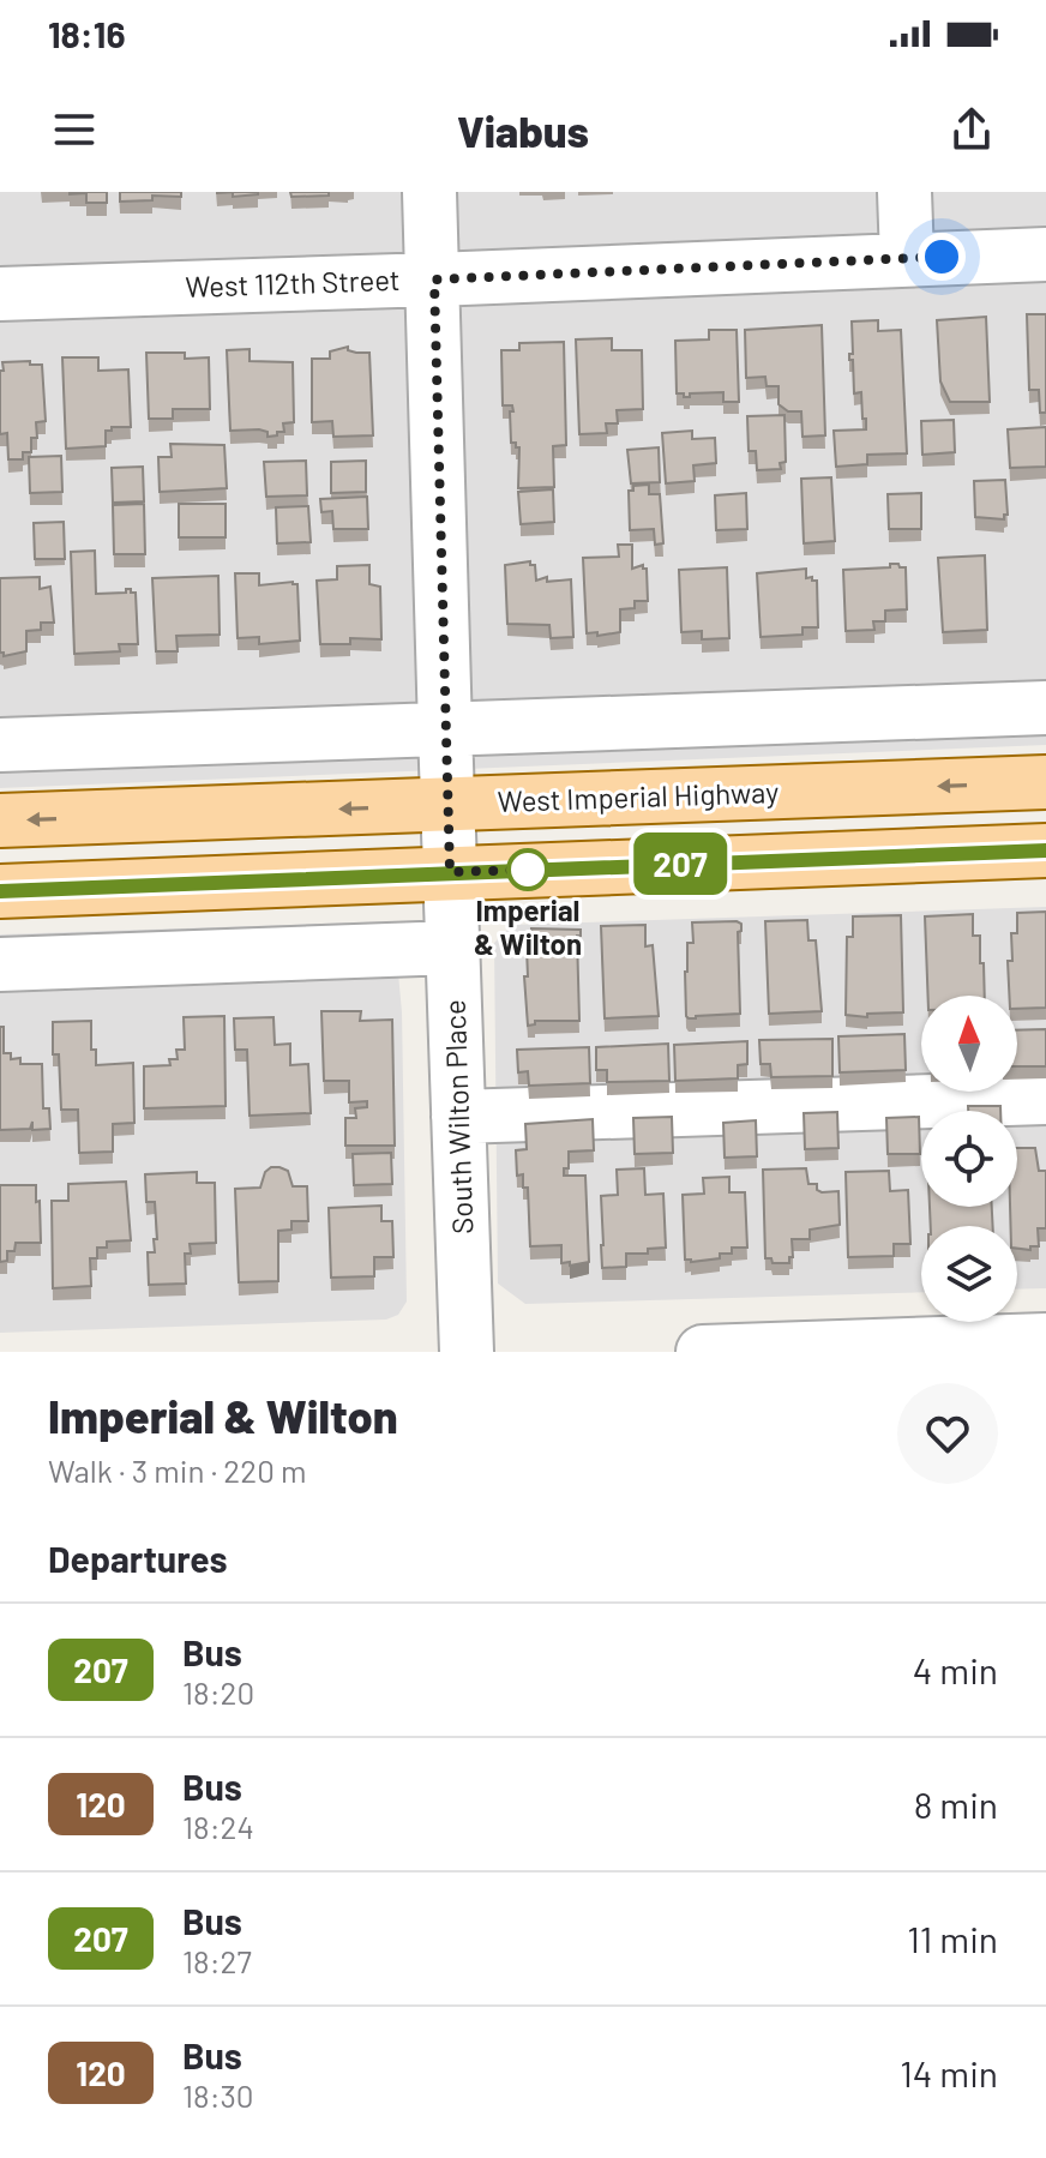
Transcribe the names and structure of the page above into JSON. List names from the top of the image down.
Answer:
{
  "streets": {
    "main road": ["West Imperial Highway"],
    "street": ["West 112th Street", "South Wilton Place"]
  },
  "crossings": [
    ["West 112th Street", "South Wilton Place"],
    ["West Imperial Highway", "South Wilton Place"]
  ],
  "places": ["Imperial & Wilton"],
  "lines": ["bus line 207"],
  "north": "top",
  "page": {
    "status": "18:16",
    "header": "Viabus",
    "on_map": "207",
    "heading": [
      ["Imperial & Wilton", "Walk · 3 min · 220 m"],
      "Departures"
    ],
    "list": [
      {
        "mark": "207",
        "name": "Bus",
        "note": "18:20",
        "value": "4 min"
      },
      {
        "mark": "120",
        "name": "Bus",
        "note": "18:24",
        "value": "8 min"
      },
      {
        "mark": "207",
        "name": "Bus",
        "note": "18:27",
        "value": "11 min"
      },
      {
        "mark": "120",
        "name": "Bus",
        "note": "18:30",
        "value": "14 min"
      }
    ]
  }
}
